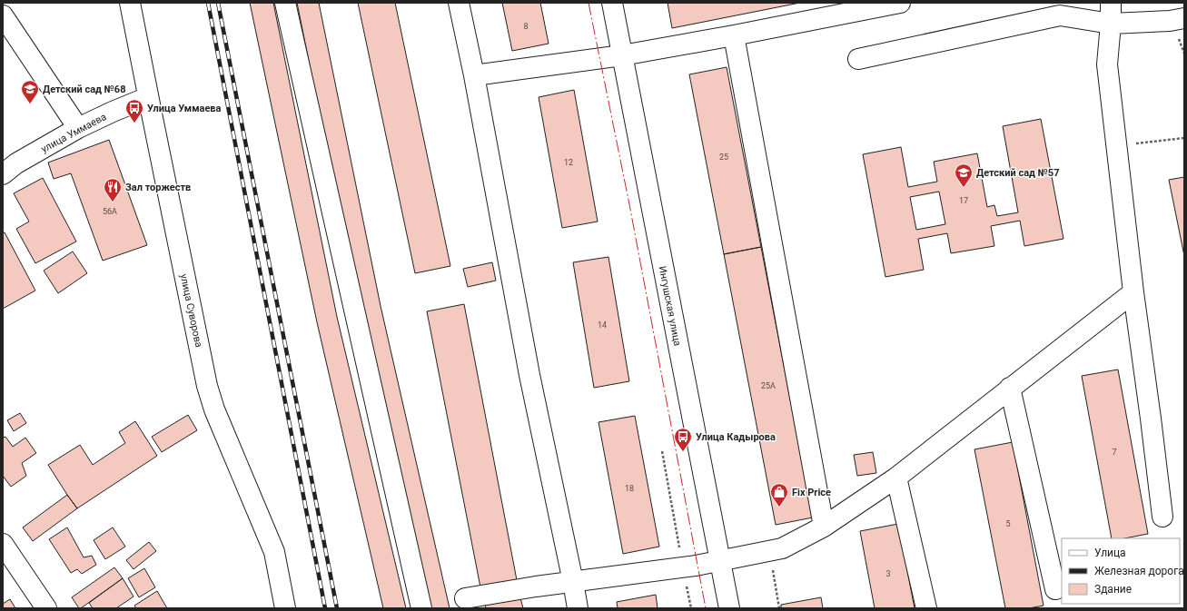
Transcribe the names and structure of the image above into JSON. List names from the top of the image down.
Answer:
{
  "streets": {
    "street": ["улица Уммаева", "Ингушская улица", "улица Суворова"]
  },
  "crossings": [
    ["улица Уммаева", "улица Суворова"]
  ],
  "places": {
    "school or university": ["Детский сад №68", "Детский сад №57"],
    "bus stop": ["Улица Уммаева", "Улица Кадырова"],
    "restaurant": ["Зал торжеств"],
    "shop": ["Fix Price"]
  },
  "house_numbers": [
    "8",
    "25",
    "12",
    "17",
    "56А",
    "14",
    "25А",
    "7",
    "18",
    "5",
    "3"
  ],
  "legend": ["Улица", "Железная дорога", "Здание"]
}
